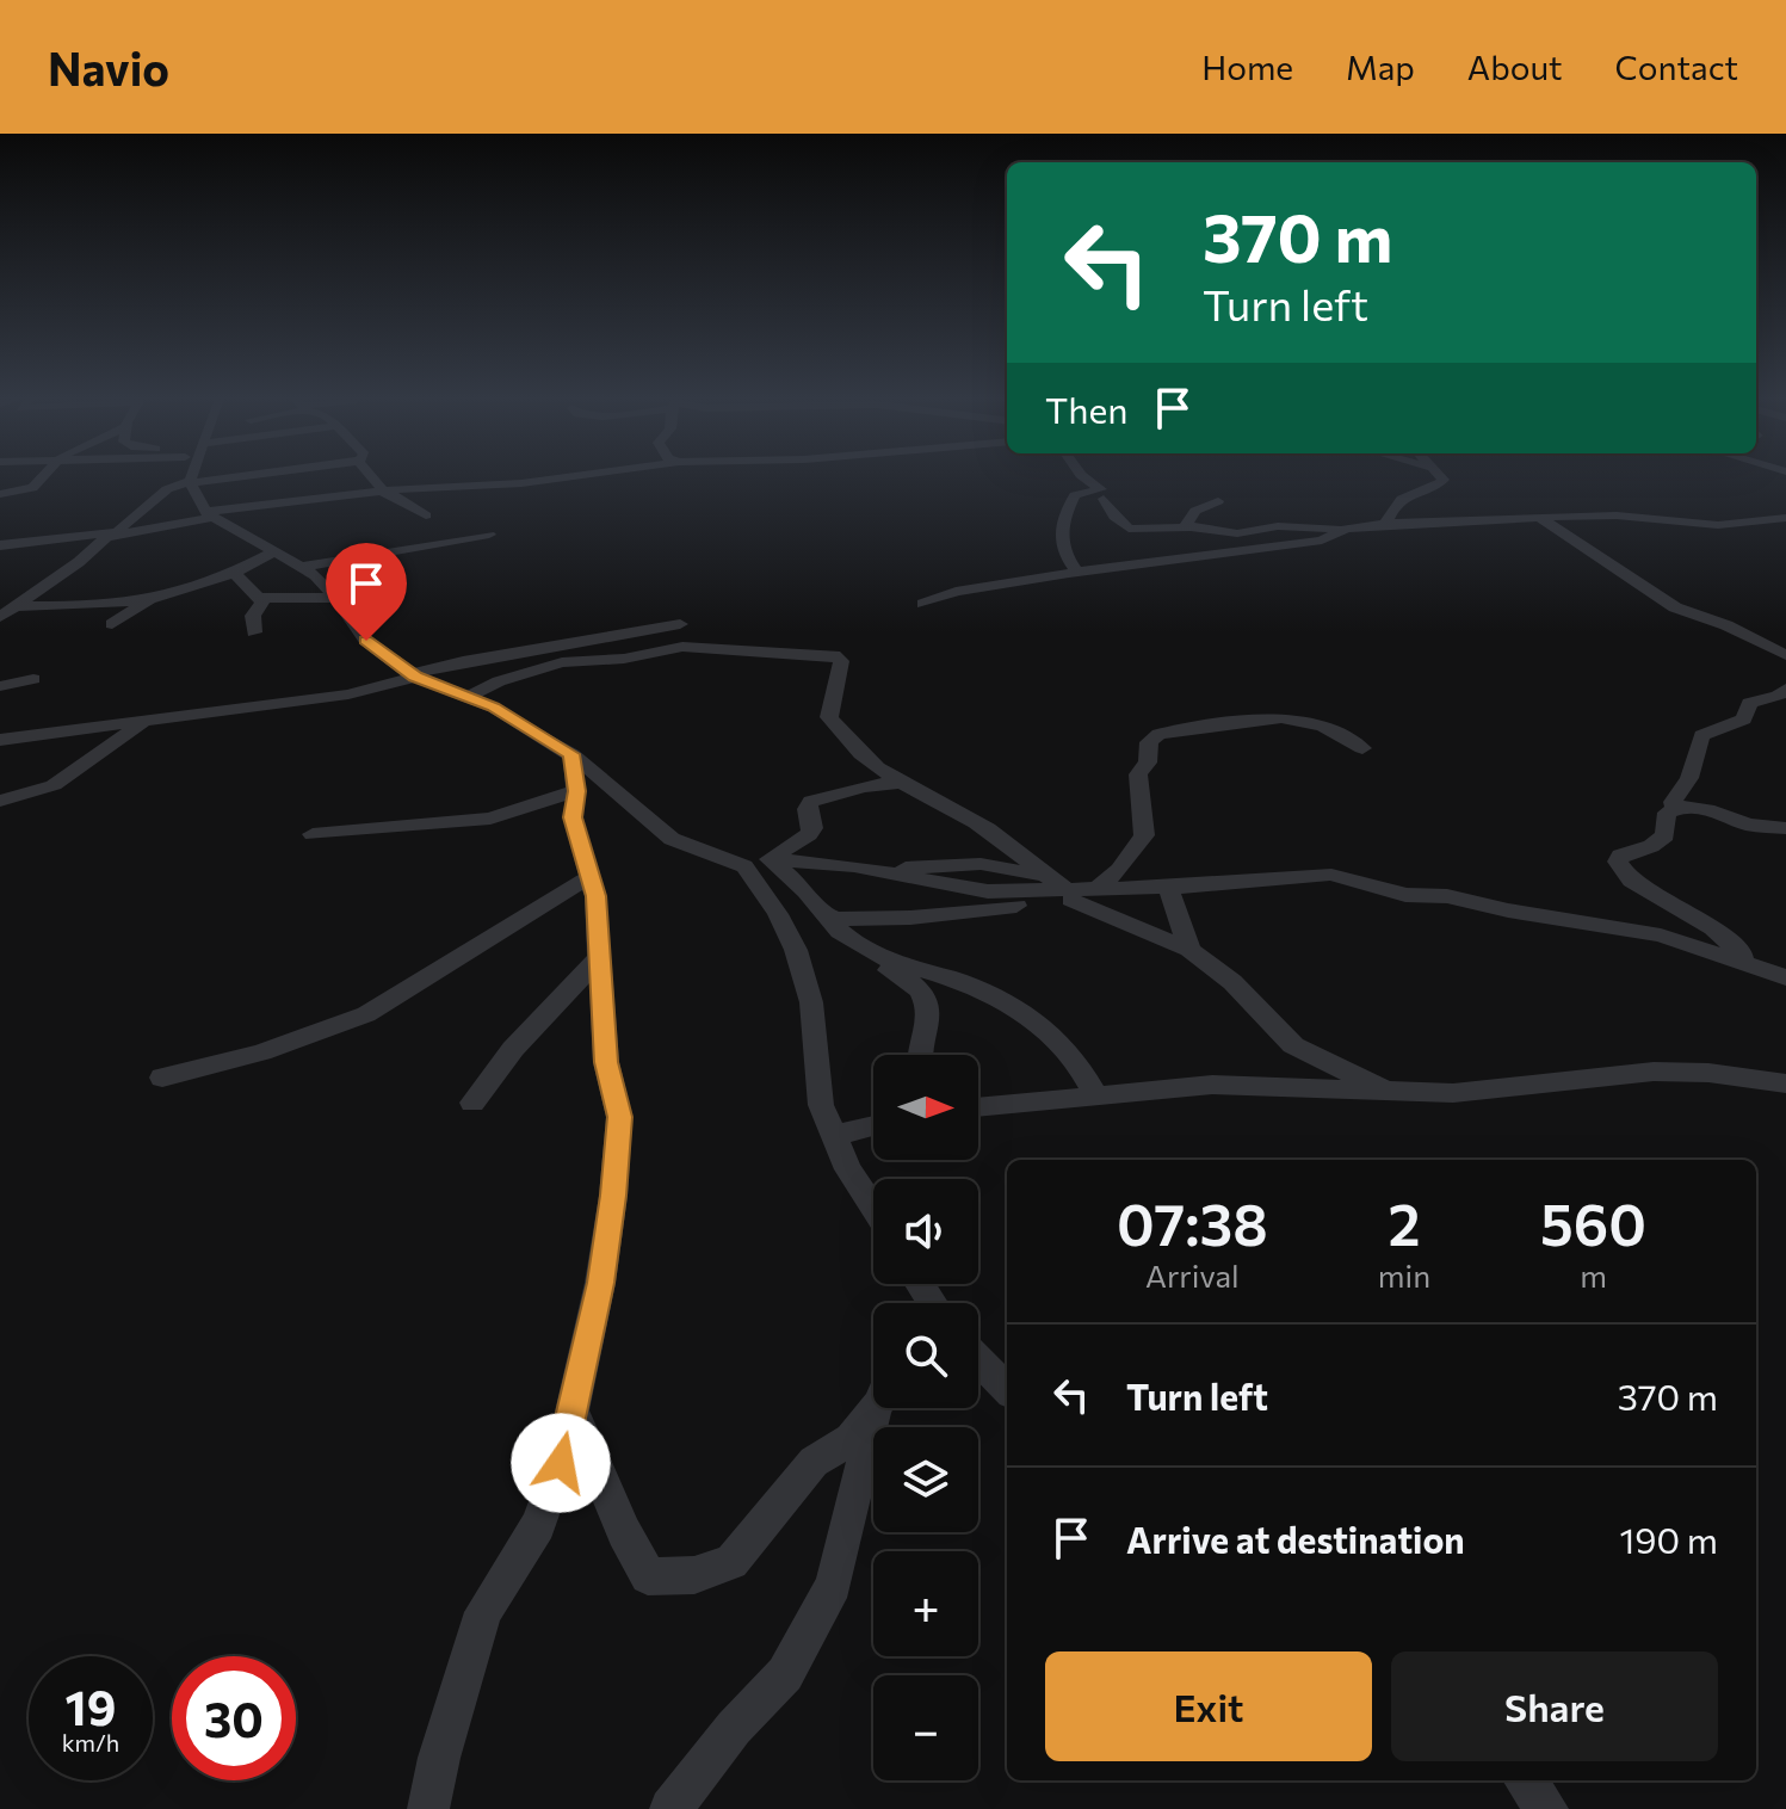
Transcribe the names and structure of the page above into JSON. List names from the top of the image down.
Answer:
{
  "north": "right",
  "page": {
    "header": "Navio",
    "nav": [
      "Home",
      "Map",
      "About",
      "Contact"
    ],
    "turn": ["370 m", "Turn left"],
    "then": "Then",
    "map_buttons": ["+", "−"],
    "eta": [
      "07:38",
      "Arrival",
      "2",
      "min",
      "560",
      "m"
    ],
    "list": [
      {
        "name": "Turn left",
        "value": "370 m"
      },
      {
        "name": "Arrive at destination",
        "value": "190 m"
      }
    ],
    "buttons": ["Exit", "Share"],
    "speed": "19 km/h",
    "limit": "30"
  }
}
